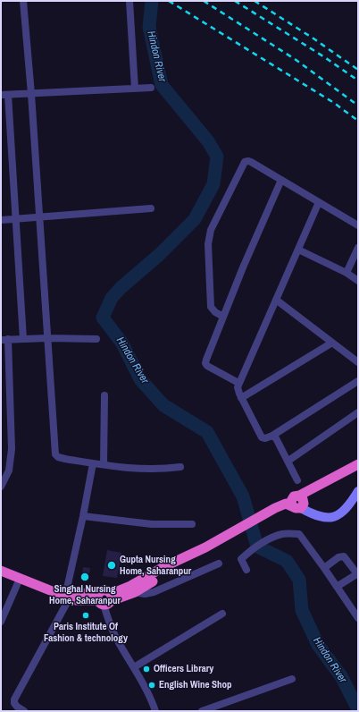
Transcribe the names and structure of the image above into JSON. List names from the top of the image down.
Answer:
{
  "water": ["Hindon River"],
  "places": [
    "Gupta Nursing Home, Saharanpur",
    "Singhal Nursing Home, Saharanpur",
    "Paris Institute Of Fashion & technology",
    "Officers Library",
    "English Wine Shop"
  ]
}
